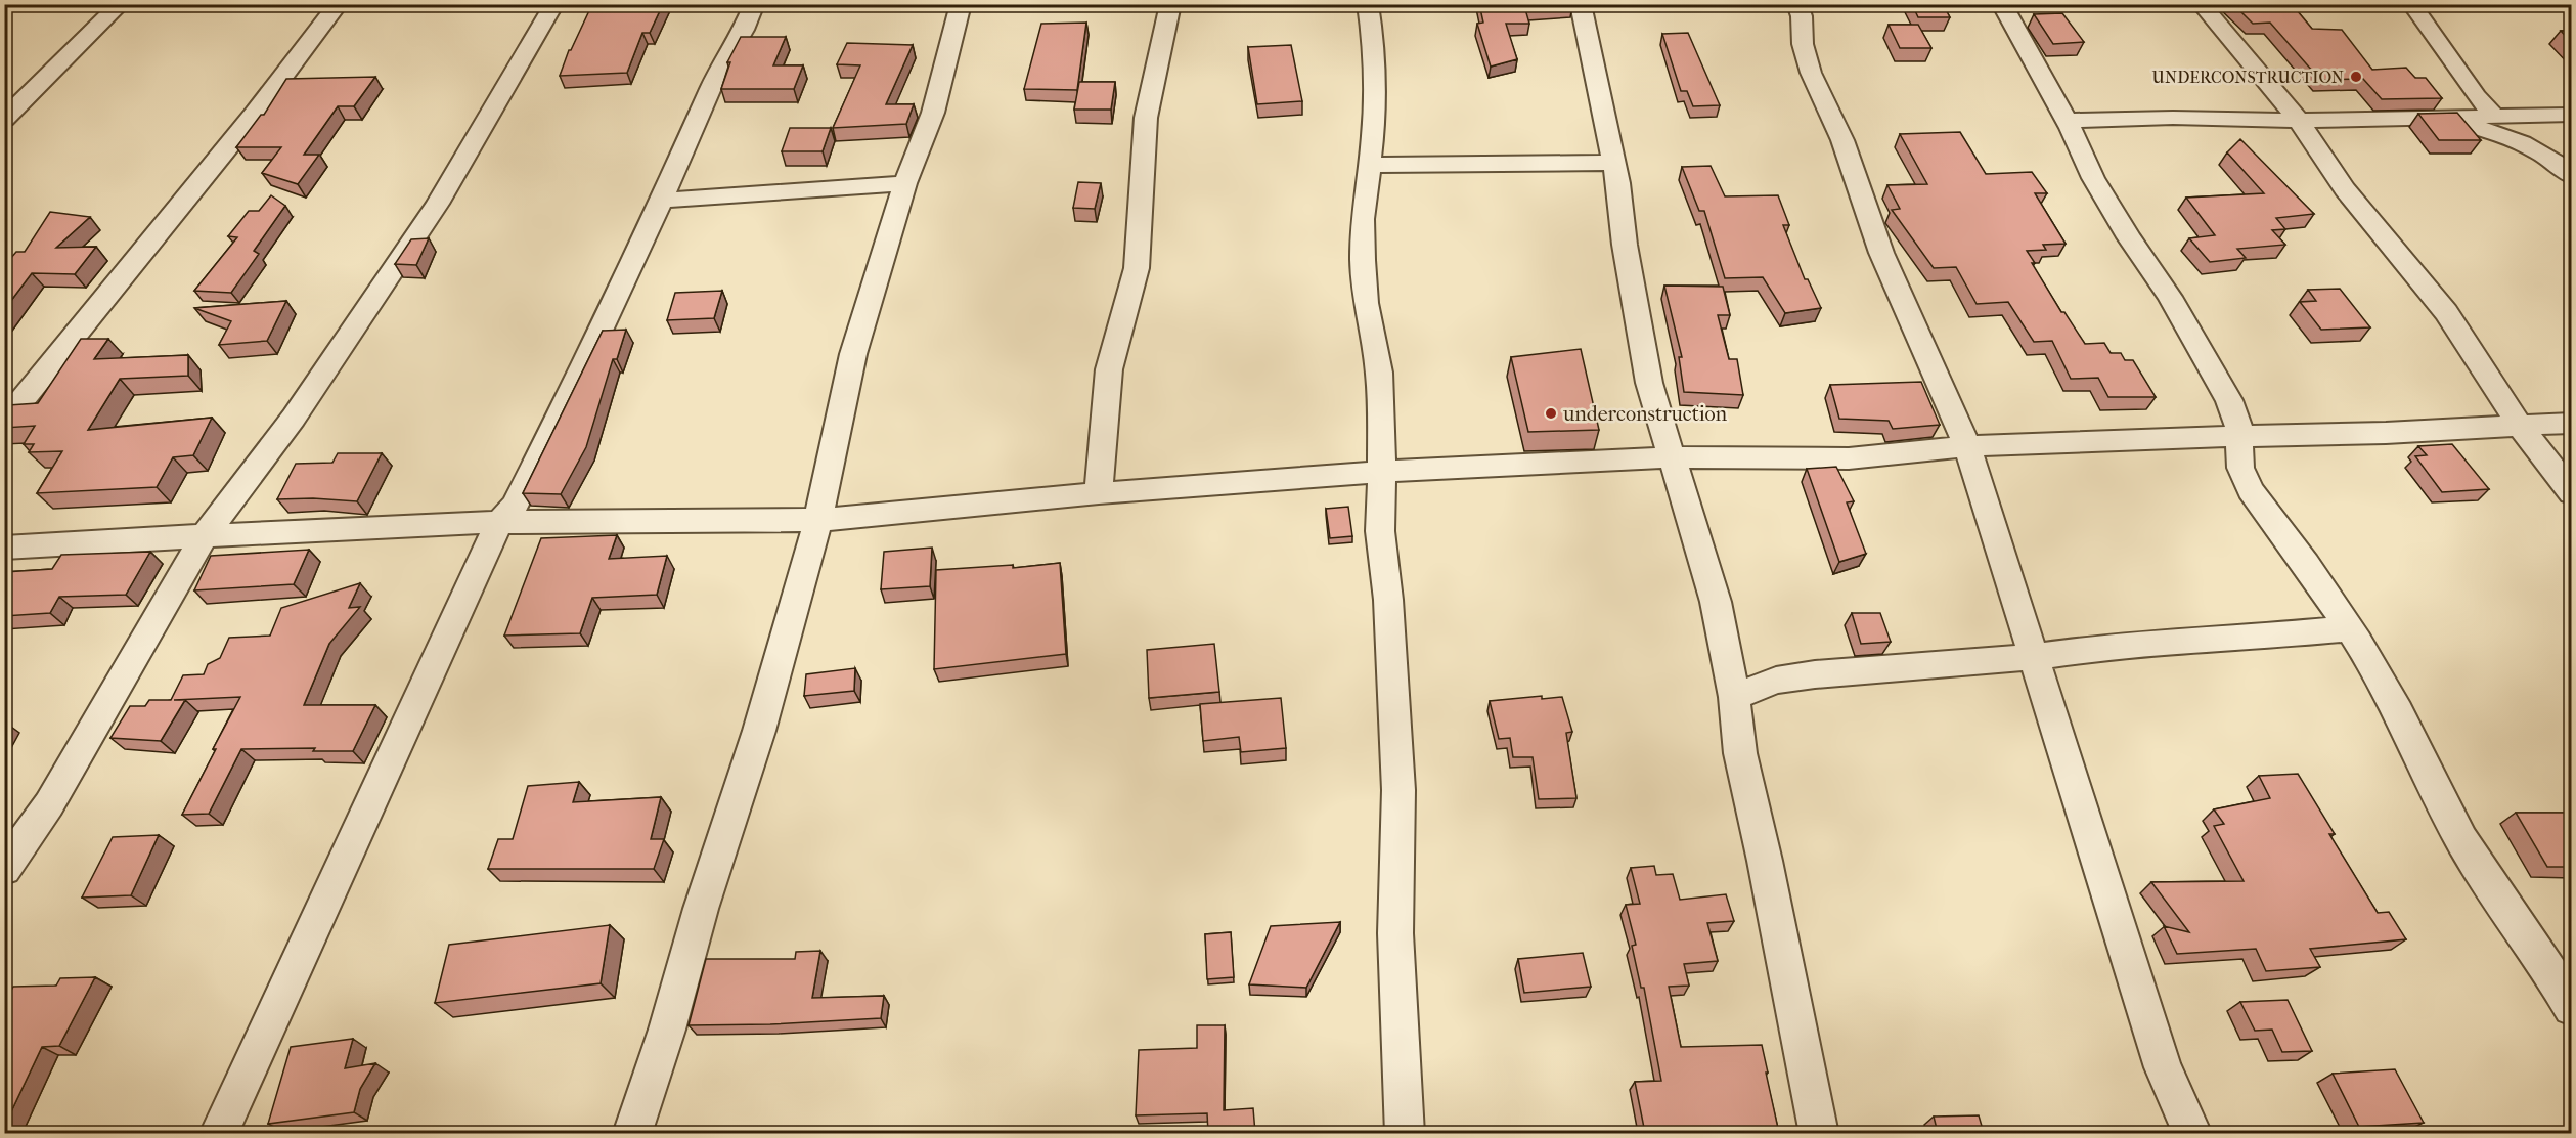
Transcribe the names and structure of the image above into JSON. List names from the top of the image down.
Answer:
{
  "places": ["UNDERCONSTRUCTION", "underconstruction"]
}
